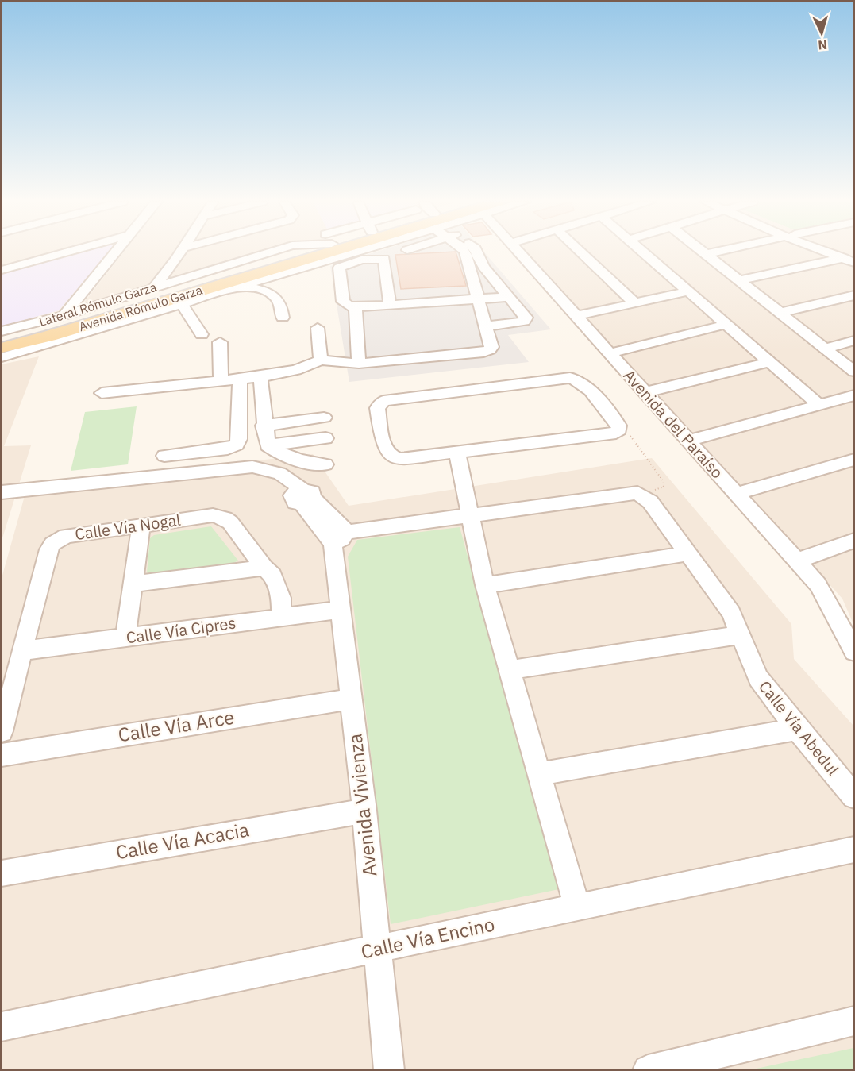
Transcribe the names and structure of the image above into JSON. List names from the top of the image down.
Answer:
{
  "streets": {
    "main road": ["Avenida Rómulo Garza"],
    "street": [
      "Lateral Rómulo Garza",
      "Avenida del Paraíso",
      "Calle Vía Nogal",
      "Calle Vía Cipres",
      "Calle Vía Arce",
      "Calle Vía Abedul",
      "Avenida Vivienza",
      "Calle Vía Acacia",
      "Calle Vía Encino"
    ]
  },
  "crossings": [
    ["Lateral Rómulo Garza", "Avenida Rómulo Garza"],
    ["Calle Vía Nogal", "Calle Vía Cipres"],
    ["Calle Vía Cipres", "Avenida Vivienza"],
    ["Calle Vía Arce", "Avenida Vivienza"],
    ["Avenida Vivienza", "Calle Vía Acacia"],
    ["Avenida Vivienza", "Calle Vía Encino"]
  ],
  "north": "bottom"
}
